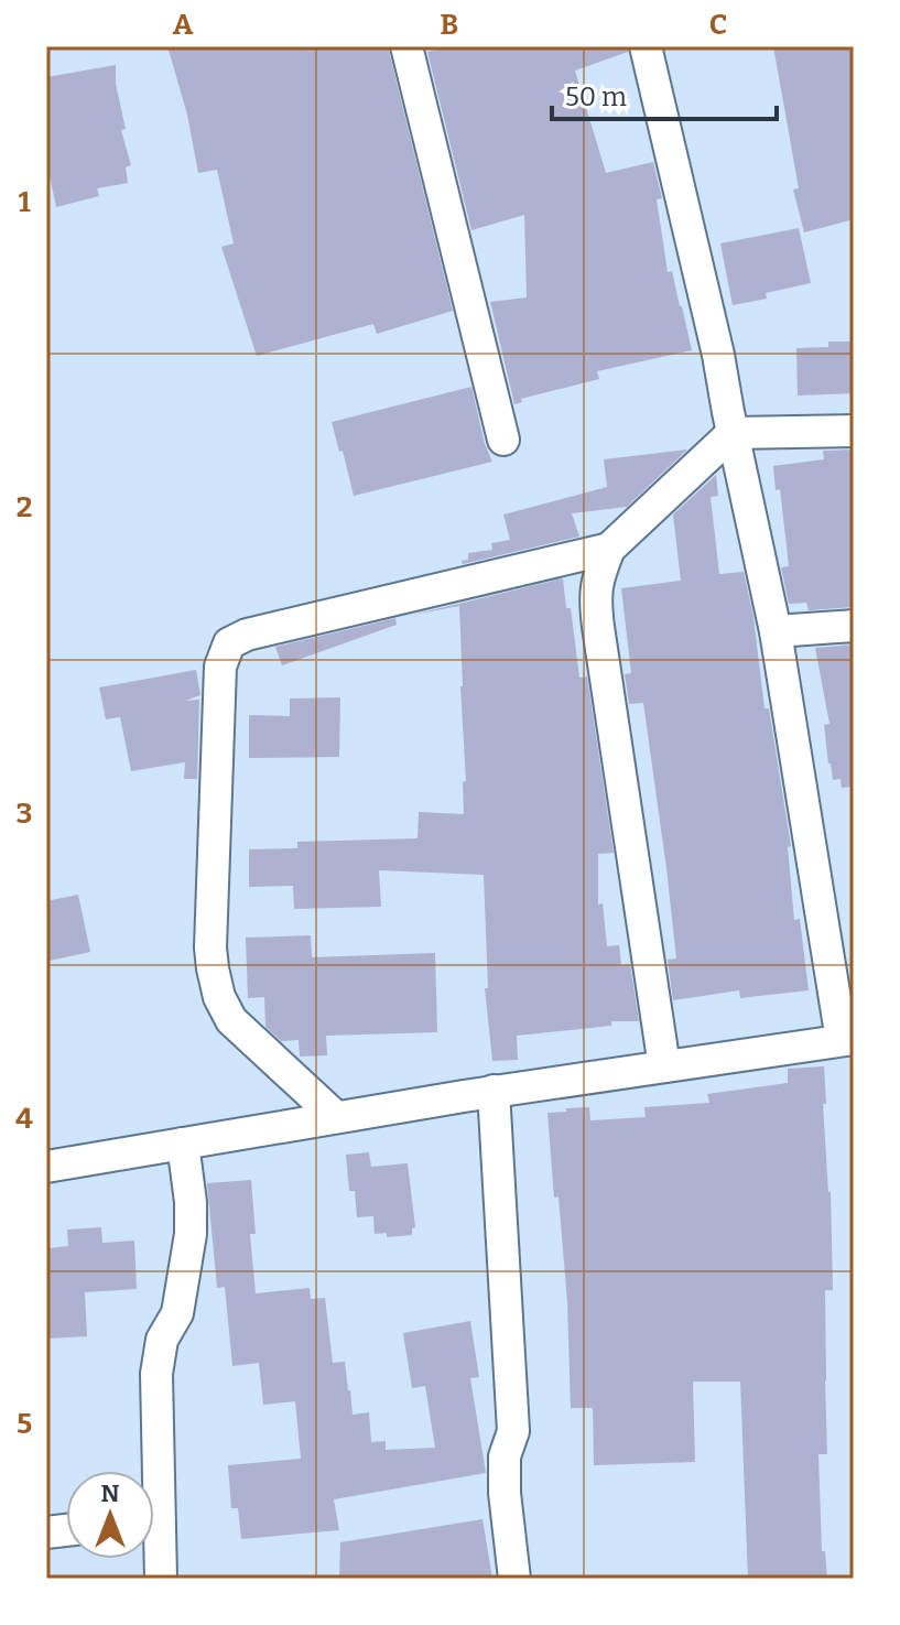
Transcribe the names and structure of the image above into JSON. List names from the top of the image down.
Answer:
{
  "scale_bar": "50 m",
  "north": "top",
  "grid": {
    "columns": ["A", "B", "C"],
    "rows": [
      "1",
      "2",
      "3",
      "4",
      "5"
    ]
  }
}
